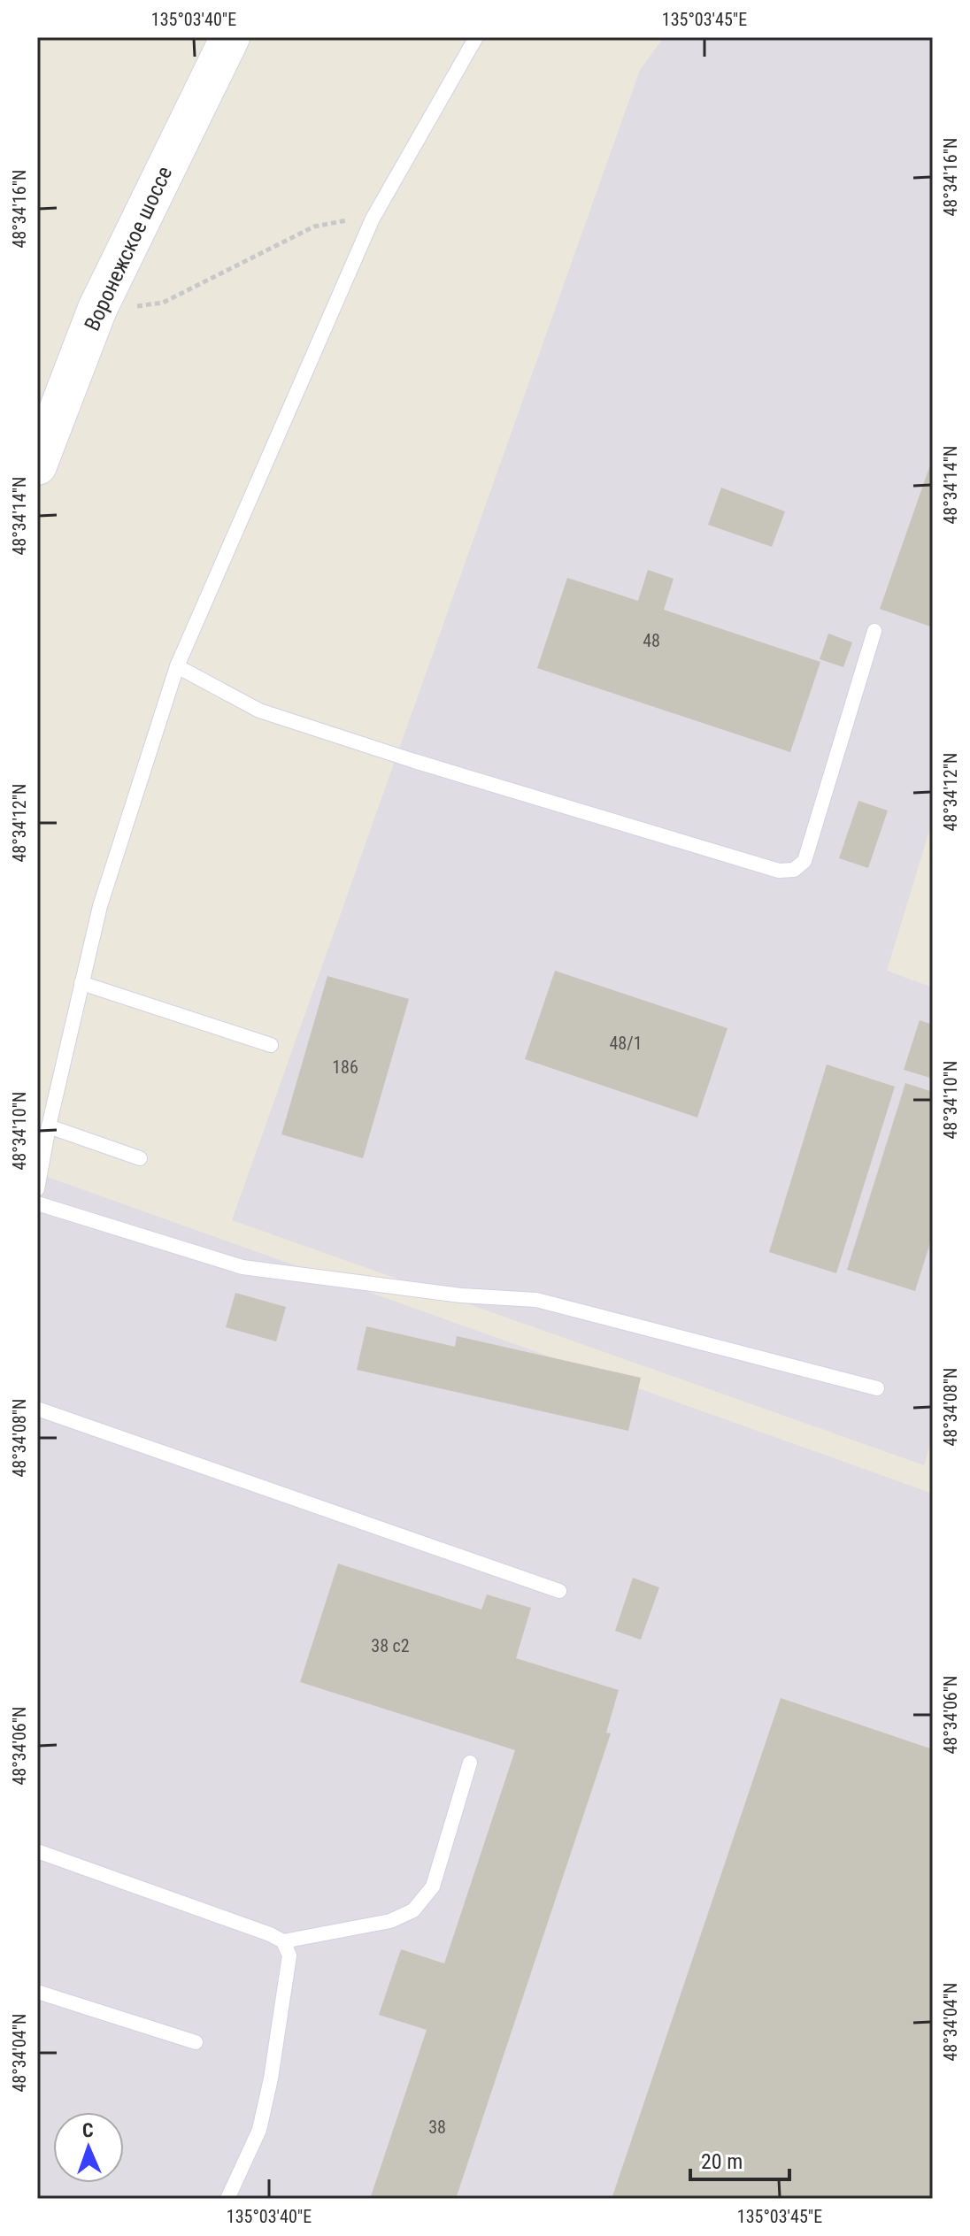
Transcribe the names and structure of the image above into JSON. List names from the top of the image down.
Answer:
{
  "streets": {
    "main road": ["Воронежское шоссе"]
  },
  "house_numbers": [
    "48",
    "48/1",
    "186",
    "38 с2",
    "38"
  ],
  "scale_bar": "20 m",
  "north": "top",
  "coordinates": [
    "135°03'40\"E",
    "135°03'45\"E",
    "48°34'16\"N",
    "48°34'14\"N",
    "48°34'12\"N",
    "48°34'10\"N",
    "48°34'08\"N",
    "48°34'06\"N",
    "48°34'04\"N"
  ]
}
